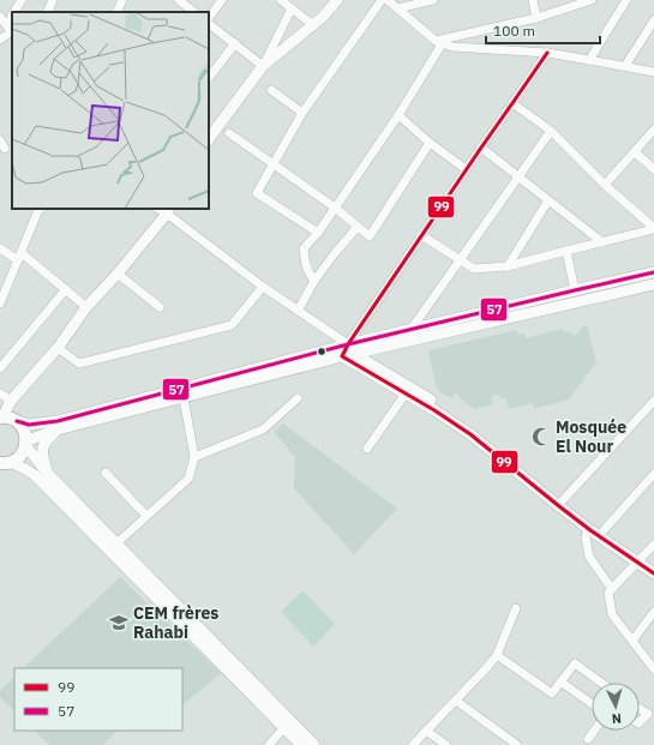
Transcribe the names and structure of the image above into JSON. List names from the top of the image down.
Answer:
{
  "places": {
    "mosque": ["Mosquée El Nour"],
    "school or university": ["CEM frères Rahabi"]
  },
  "lines": ["transit line 99", "transit line 57"],
  "legend": ["99", "57"],
  "scale_bar": "100 m",
  "north": "bottom"
}
